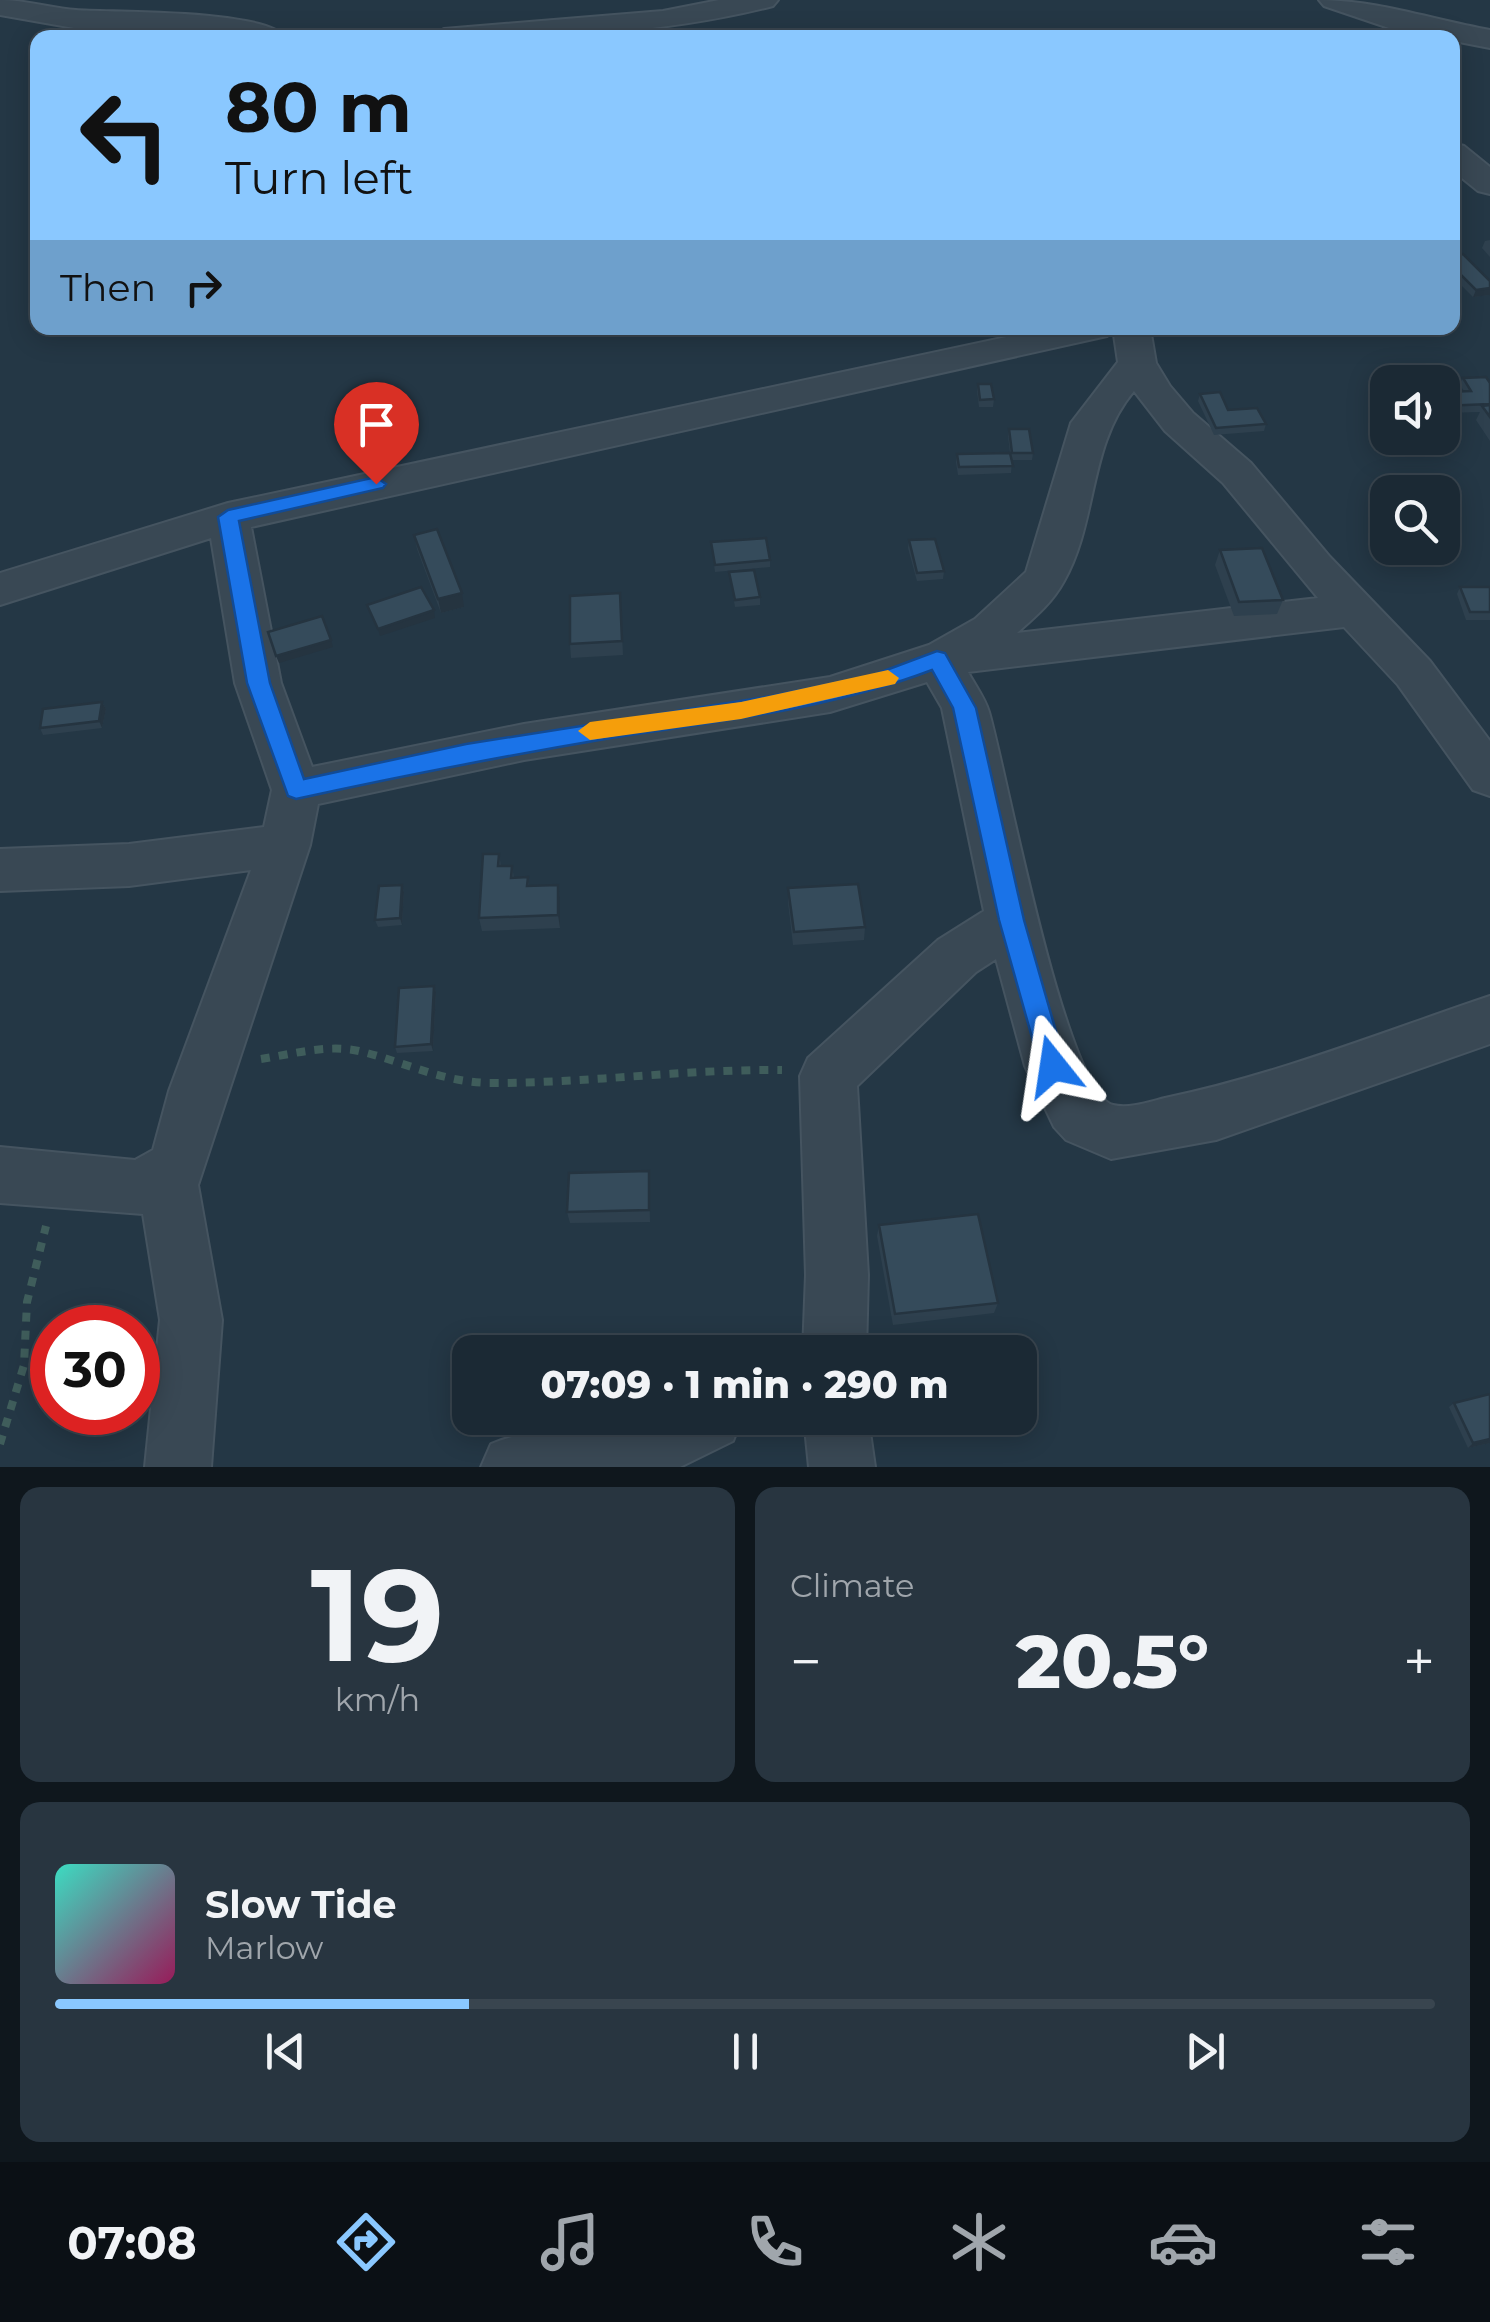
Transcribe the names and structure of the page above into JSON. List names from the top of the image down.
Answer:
{
  "page": {
    "turn": ["80 m", "Turn left"],
    "then": "Then",
    "limit": "30",
    "trip": "07:09 · 1 min · 290 m",
    "tile": [
      ["19", "km/h"],
      "Climate"
    ],
    "heat": ["−", "20.5°", "+"],
    "song": ["Slow Tide", "Marlow"],
    "tabs": "07:08"
  }
}
